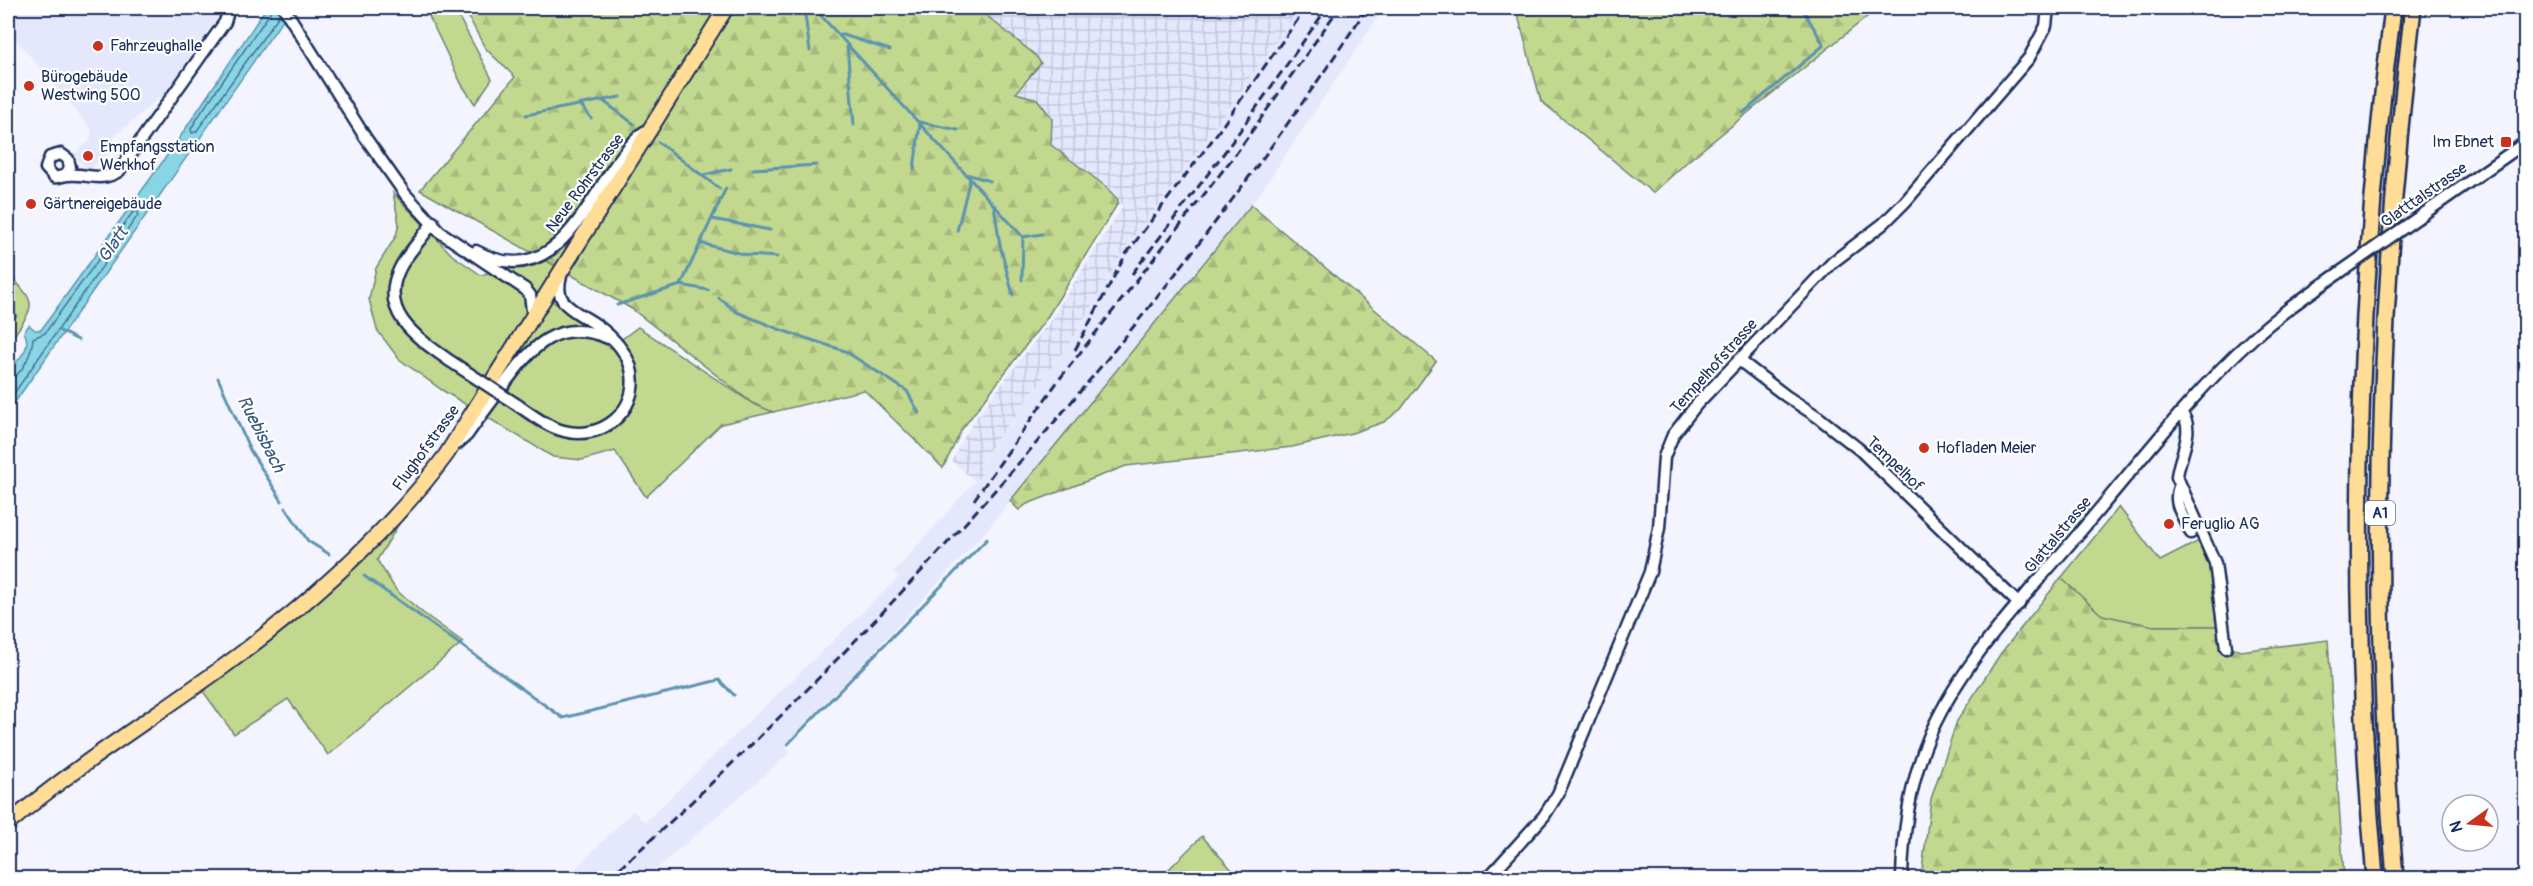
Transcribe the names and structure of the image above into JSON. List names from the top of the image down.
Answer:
{
  "streets": {
    "highway": ["A1"],
    "main road": ["Flughofstrasse"],
    "street": [
      "Neue Rohrstrasse",
      "Glatttalstrasse",
      "Tempelhofstrasse",
      "Tempelhof",
      "Glattalstrasse"
    ]
  },
  "crossings": [
    ["Neue Rohrstrasse", "Flughofstrasse"],
    ["Glatttalstrasse", "Glattalstrasse"],
    ["Tempelhofstrasse", "Tempelhof"],
    ["Tempelhof", "Glattalstrasse"]
  ],
  "water": ["Glatt", "Ruebisbach"],
  "places": {
    "other": [
      "Fahrzeughalle",
      "Bürogebäude Westwing 500",
      "Empfangsstation Werkhof",
      "Gärtnereigebäude",
      "Hofladen Meier",
      "Feruglio AG"
    ],
    "transit": ["Im Ebnet"]
  },
  "north": "left"
}
